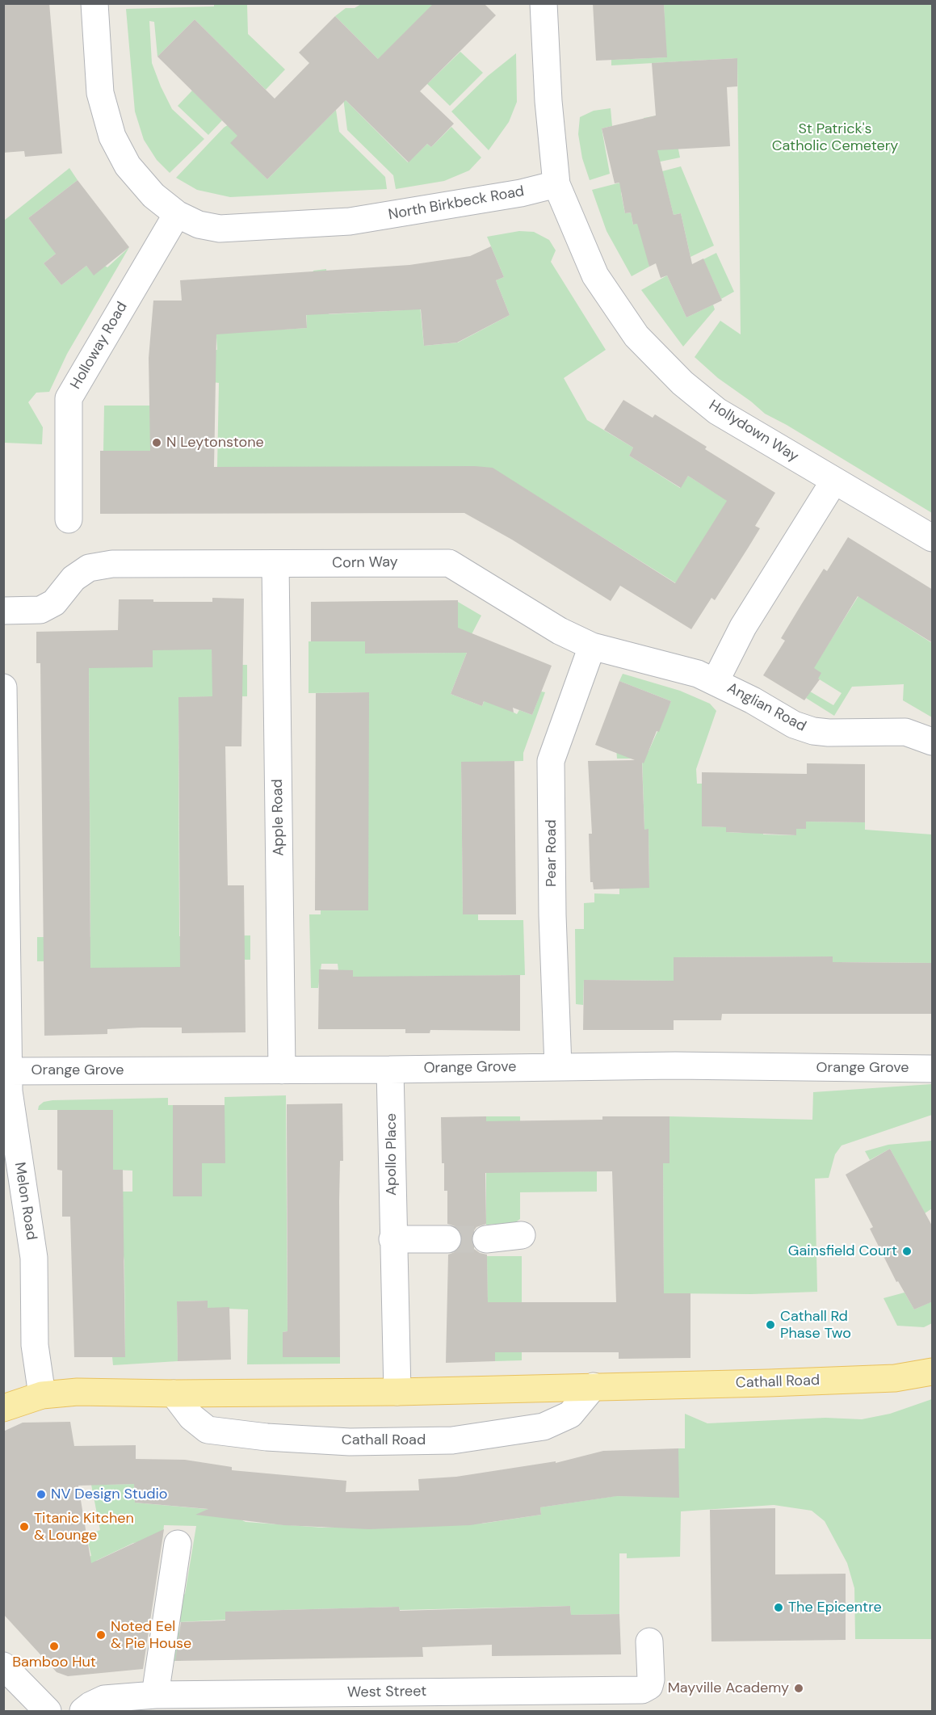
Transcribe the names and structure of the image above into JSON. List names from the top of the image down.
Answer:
{
  "streets": {
    "main road": ["Cathall Road"],
    "street": [
      "North Birkbeck Road",
      "Holloway Road",
      "Hollydown Way",
      "Corn Way",
      "Anglian Road",
      "Apple Road",
      "Pear Road",
      "Orange Grove",
      "Apollo Place",
      "Melon Road",
      "West Street"
    ]
  },
  "crossings": [
    ["North Birkbeck Road", "Holloway Road"],
    ["North Birkbeck Road", "Hollydown Way"],
    ["Hollydown Way", "Anglian Road"],
    ["Corn Way", "Anglian Road"],
    ["Corn Way", "Apple Road"],
    ["Corn Way", "Pear Road"],
    ["Apple Road", "Orange Grove"],
    ["Pear Road", "Orange Grove"],
    ["Orange Grove", "Apollo Place"],
    ["Orange Grove", "Melon Road"],
    ["Apollo Place", "Cathall Road"],
    ["Melon Road", "Cathall Road"]
  ],
  "parks": ["St Patrick's Catholic Cemetery"],
  "places": [
    "N Leytonstone",
    "Gainsfield Court",
    "Cathall Rd Phase Two",
    "NV Design Studio",
    "Titanic Kitchen & Lounge",
    "The Epicentre",
    "Noted Eel & Pie House",
    "Bamboo Hut",
    "Mayville Academy"
  ]
}
